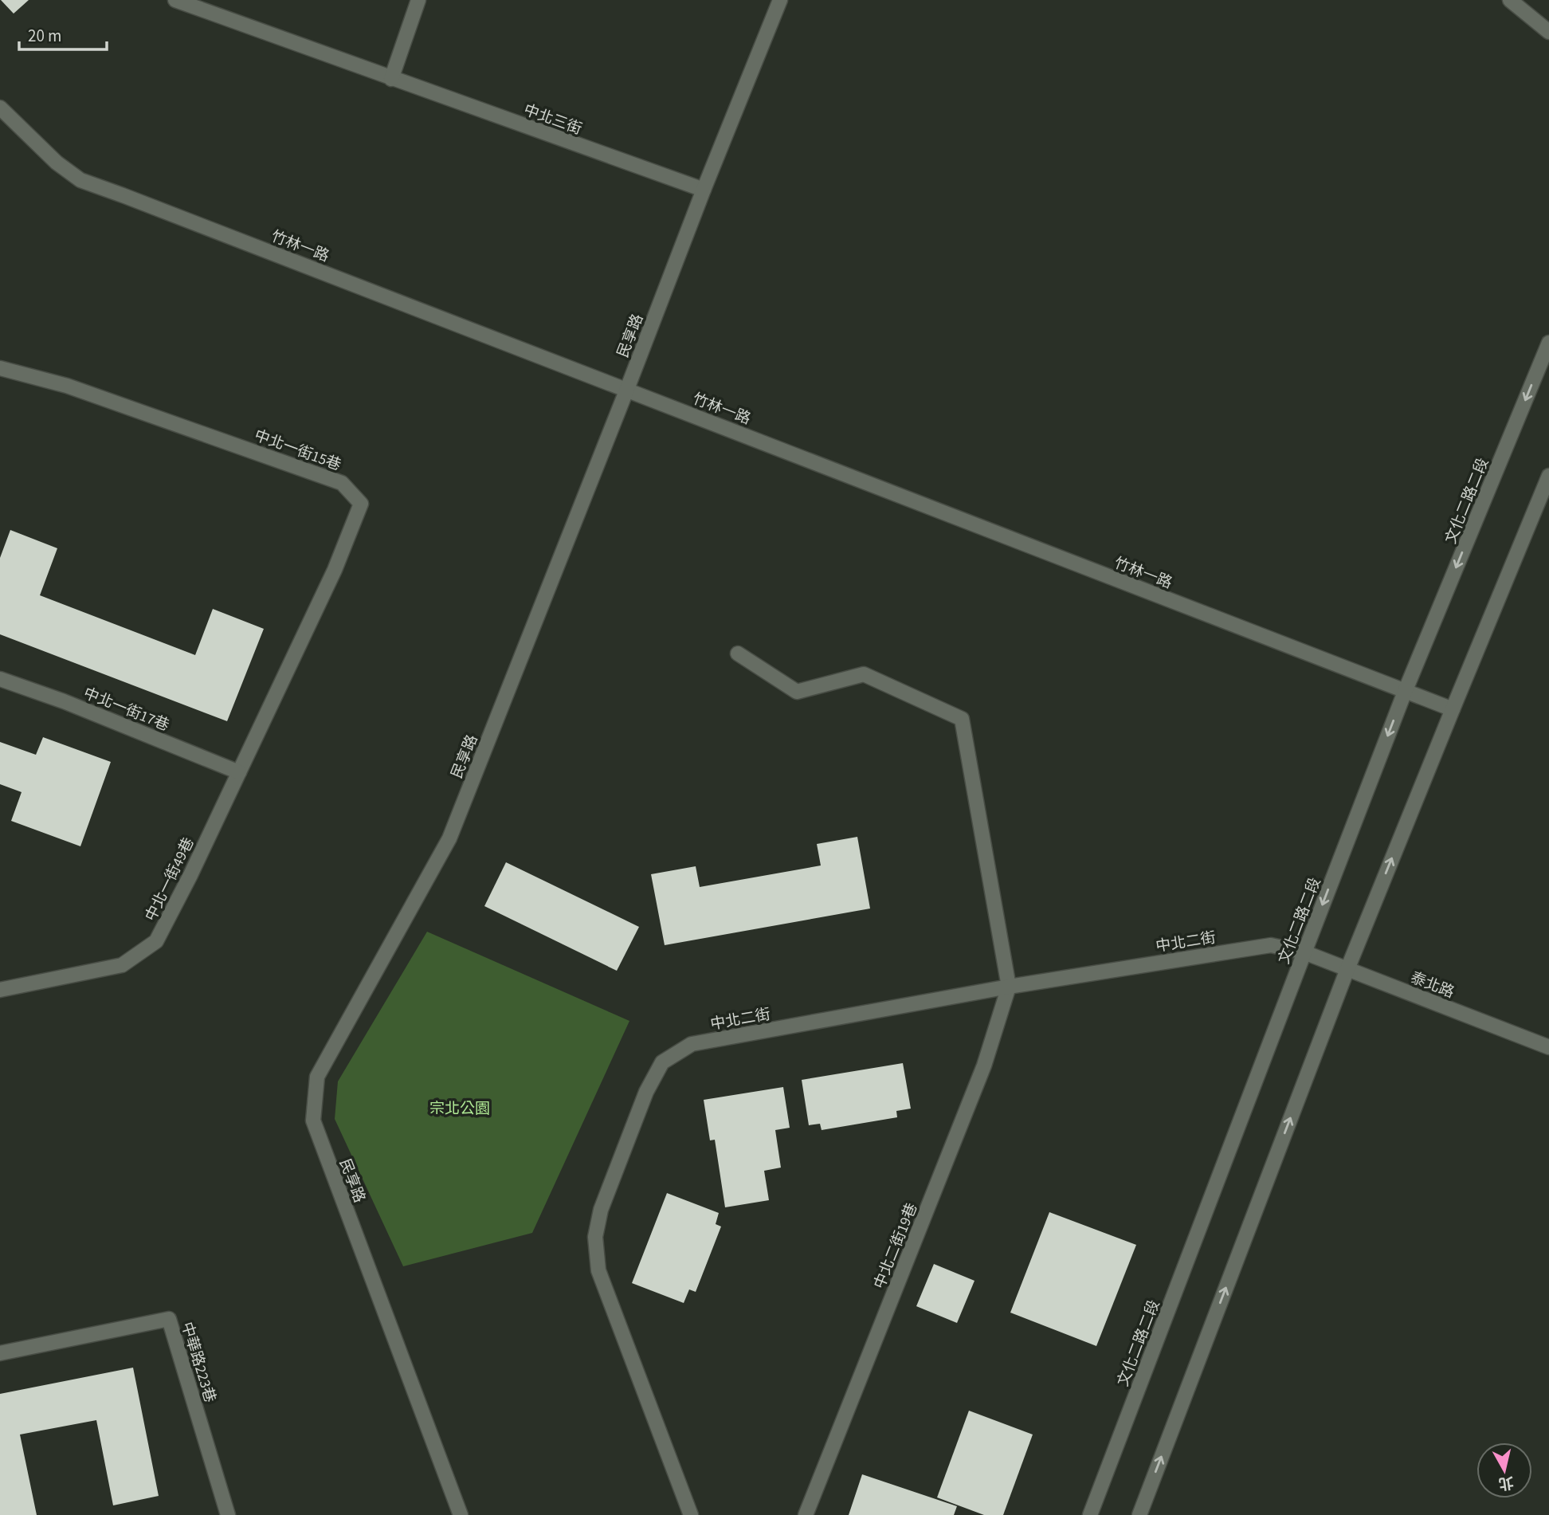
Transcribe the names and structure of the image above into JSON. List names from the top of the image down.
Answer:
{
  "streets": {
    "street": [
      "中北三街",
      "竹林一路",
      "民享路",
      "中北一街15巷",
      "文化二路二段",
      "中北一街17巷",
      "中北一街49巷",
      "中北二街",
      "泰北路",
      "中北二街19巷",
      "中華路223巷"
    ]
  },
  "crossings": [
    ["中北三街", "民享路"],
    ["竹林一路", "民享路"],
    ["竹林一路", "文化二路二段"],
    ["中北一街15巷", "中北一街17巷"],
    ["中北一街15巷", "中北一街49巷"],
    ["文化二路二段", "中北二街"],
    ["文化二路二段", "泰北路"],
    ["中北一街17巷", "中北一街49巷"],
    ["中北二街", "泰北路"],
    ["中北二街", "中北二街19巷"]
  ],
  "parks": ["宗北公園"],
  "scale_bar": "20 m",
  "north": "bottom"
}
